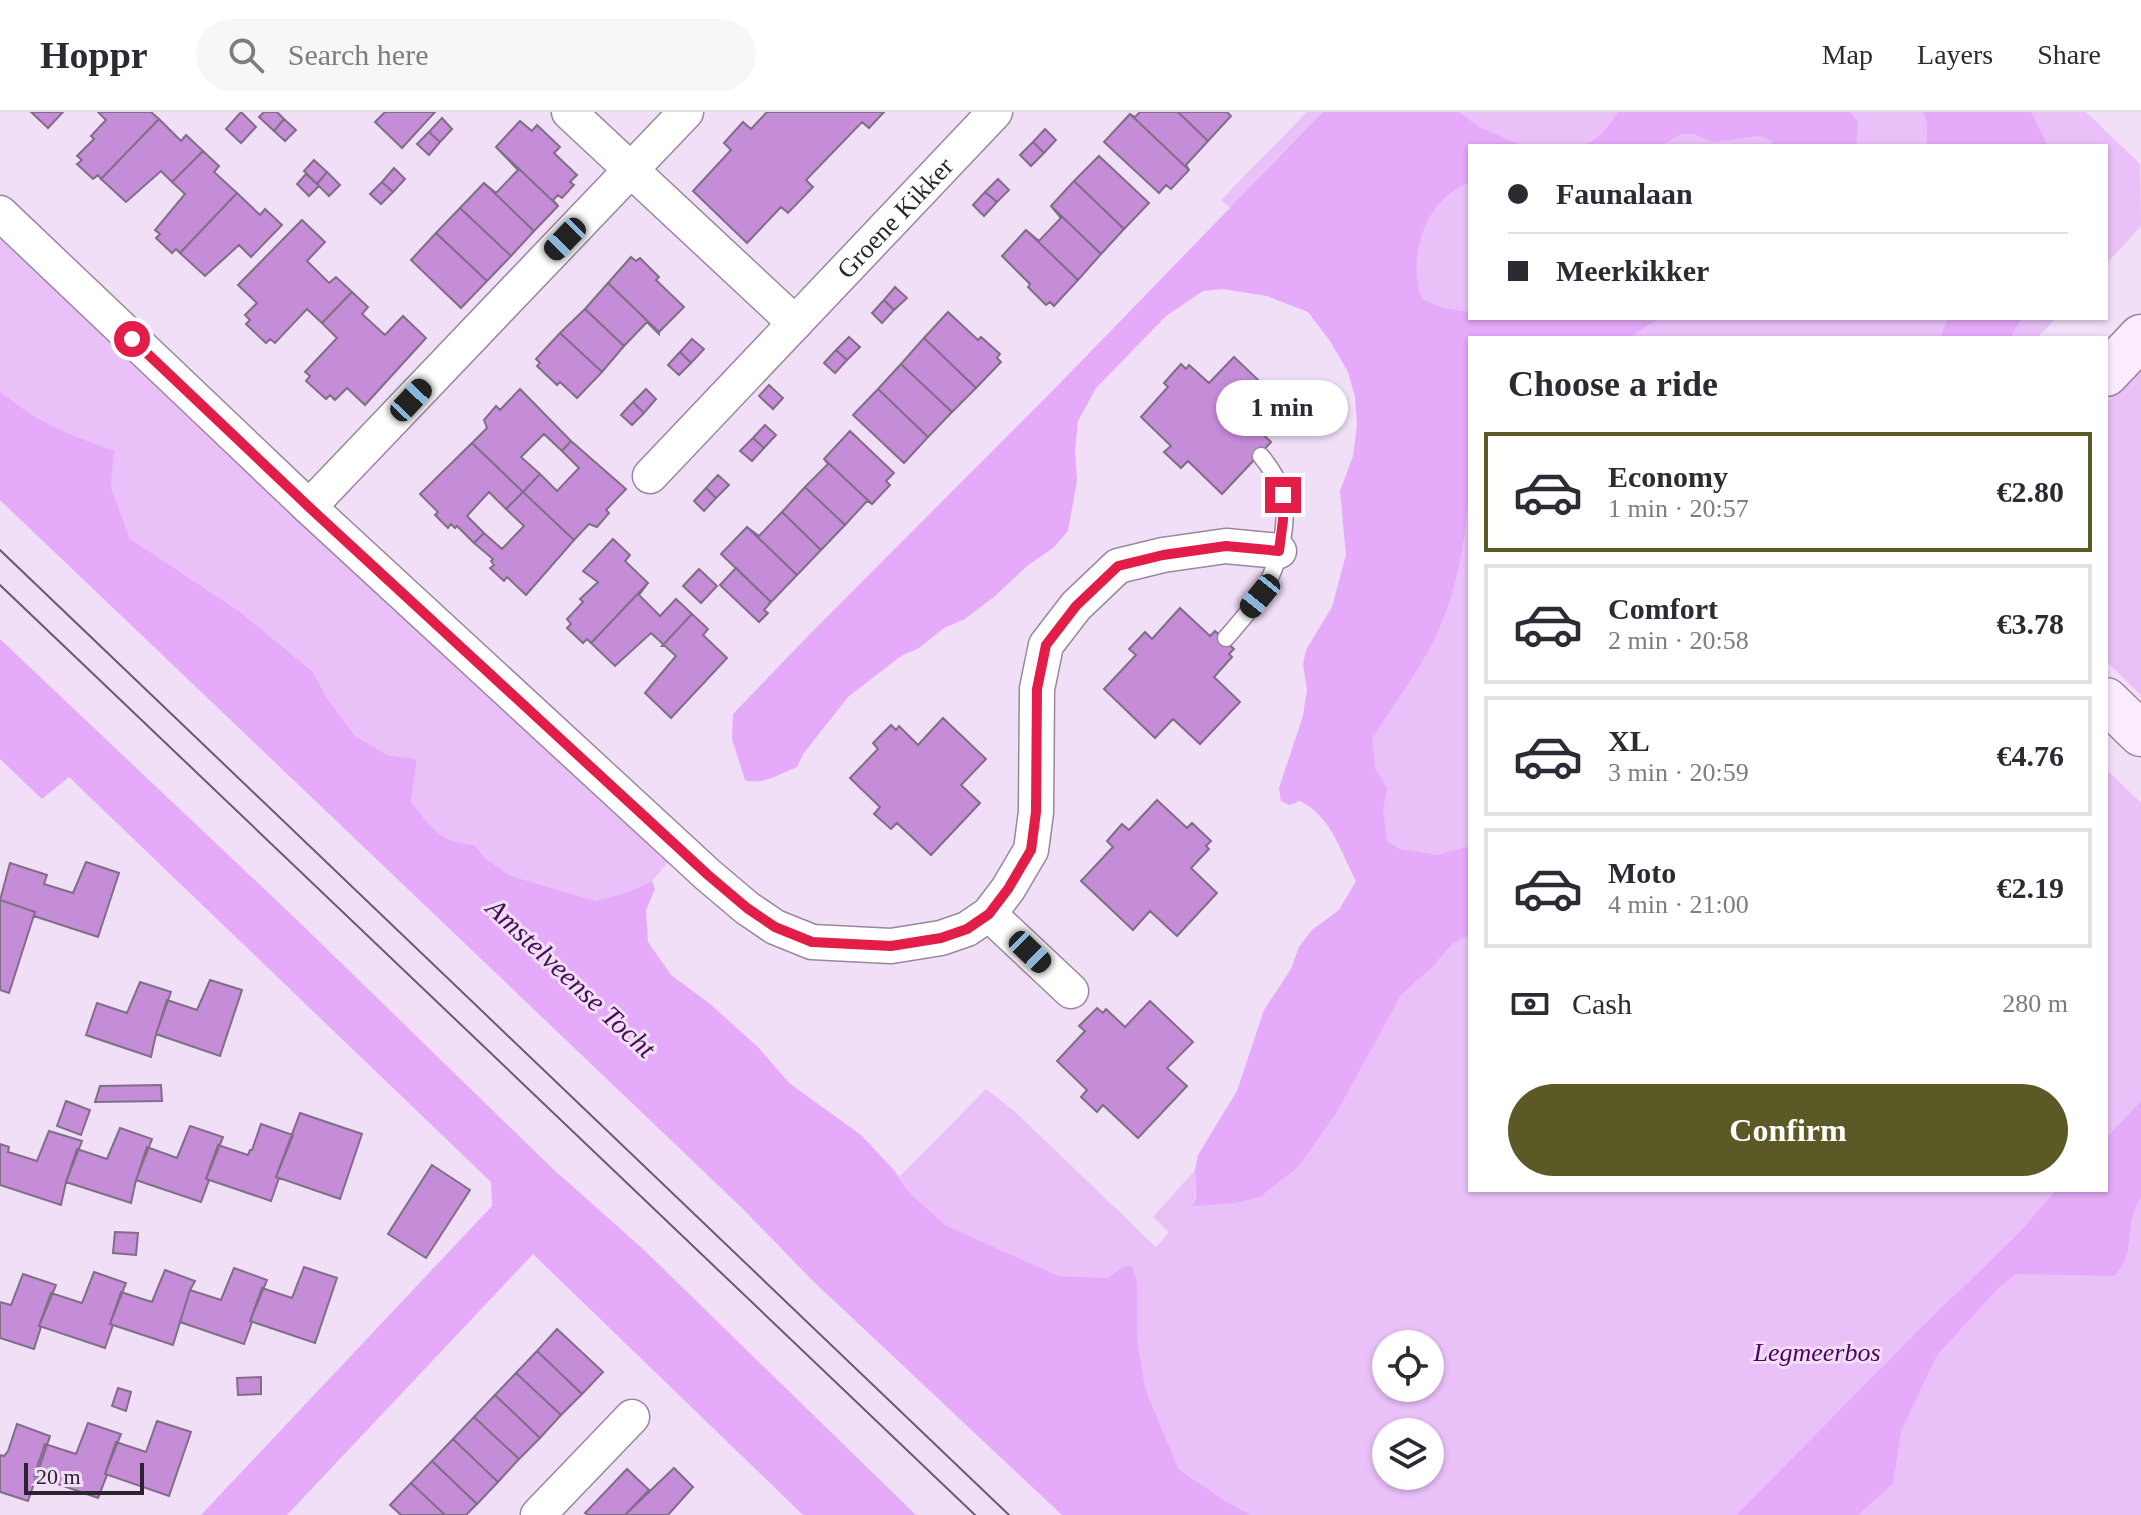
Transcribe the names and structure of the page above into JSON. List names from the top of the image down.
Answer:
{
  "streets": {
    "street": ["Groene Kikker"]
  },
  "water": ["Amstelveense Tocht"],
  "parks": ["Legmeerbos"],
  "scale_bar": "20 m",
  "page": {
    "header": "Hoppr",
    "search": "Search here",
    "nav": ["Map", "Layers", "Share"],
    "banner": ["Faunalaan", "Meerkikker"],
    "heading": "Choose a ride",
    "bubble": "1 min",
    "list": [
      {
        "name": "Economy",
        "note": "1 min · 20:57",
        "value": "€2.80"
      },
      {
        "name": "Comfort",
        "note": "2 min · 20:58",
        "value": "€3.78"
      },
      {
        "name": "XL",
        "note": "3 min · 20:59",
        "value": "€4.76"
      },
      {
        "name": "Moto",
        "note": "4 min · 21:00",
        "value": "€2.19"
      }
    ],
    "pay": ["Cash", "280 m"],
    "buttons": "Confirm",
    "scale": "20 m"
  }
}
